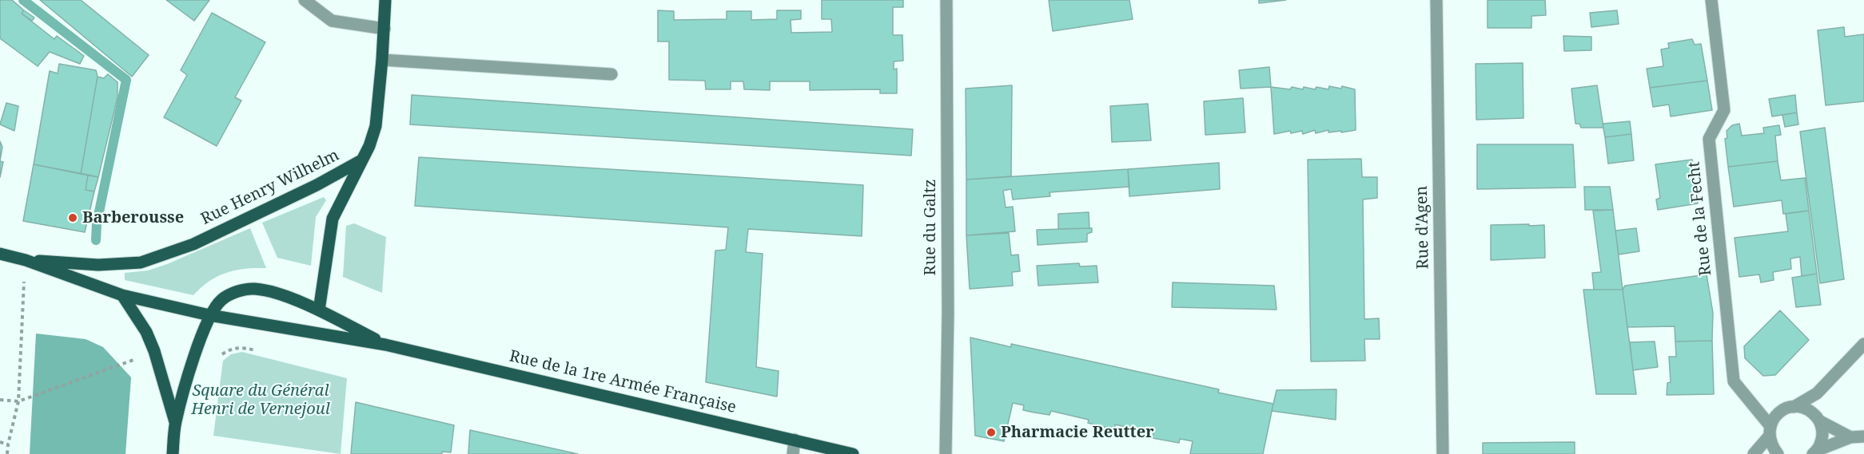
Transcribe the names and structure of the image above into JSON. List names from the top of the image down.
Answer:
{
  "streets": {
    "main road": ["Rue Henry Wilhelm", "Rue de la 1re Armée Française"],
    "street": ["Rue de la Fecht", "Rue du Galtz", "Rue d'Agen"]
  },
  "parks": ["Square du Général Henri de Vernejoul"],
  "places": ["Barberousse", "Pharmacie Reutter"]
}
